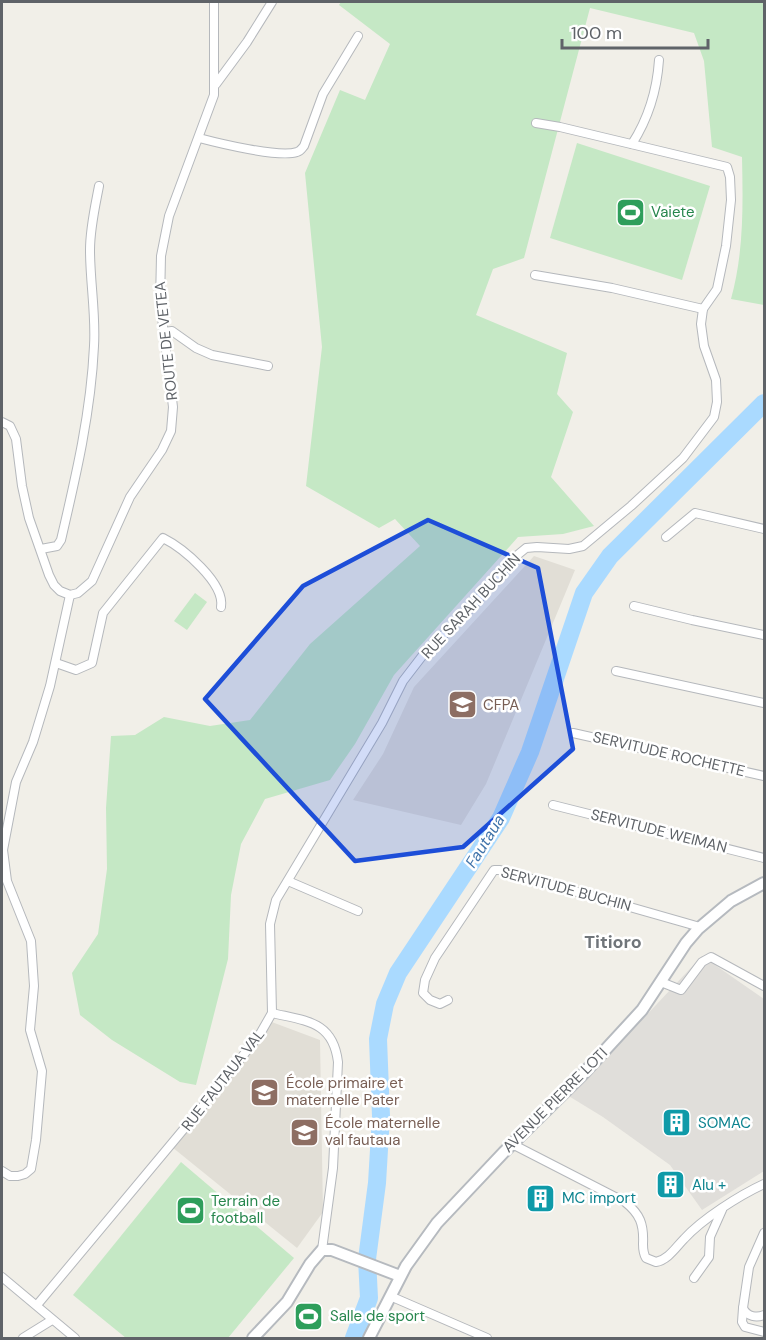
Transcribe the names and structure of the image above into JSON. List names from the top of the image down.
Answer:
{
  "streets": {
    "main road": ["AVENUE PIERRE LOTI"],
    "street": [
      "ROUTE DE VETEA",
      "RUE SARAH BUCHIN",
      "SERVITUDE ROCHETTE",
      "SERVITUDE WEIMAN",
      "SERVITUDE BUCHIN",
      "RUE FAUTAUA VAL"
    ]
  },
  "crossings": [
    ["RUE SARAH BUCHIN", "RUE FAUTAUA VAL"],
    ["SERVITUDE BUCHIN", "AVENUE PIERRE LOTI"]
  ],
  "districts": ["Titioro"],
  "water": ["Fautaua"],
  "places": {
    "sports": ["Vaiete", "Terrain de football", "Salle de sport"],
    "school or university": ["CFPA", "École primaire et maternelle Pater", "École maternelle val fautaua"],
    "building": ["SOMAC", "Alu +", "MC import"]
  },
  "scale_bar": "100 m"
}
